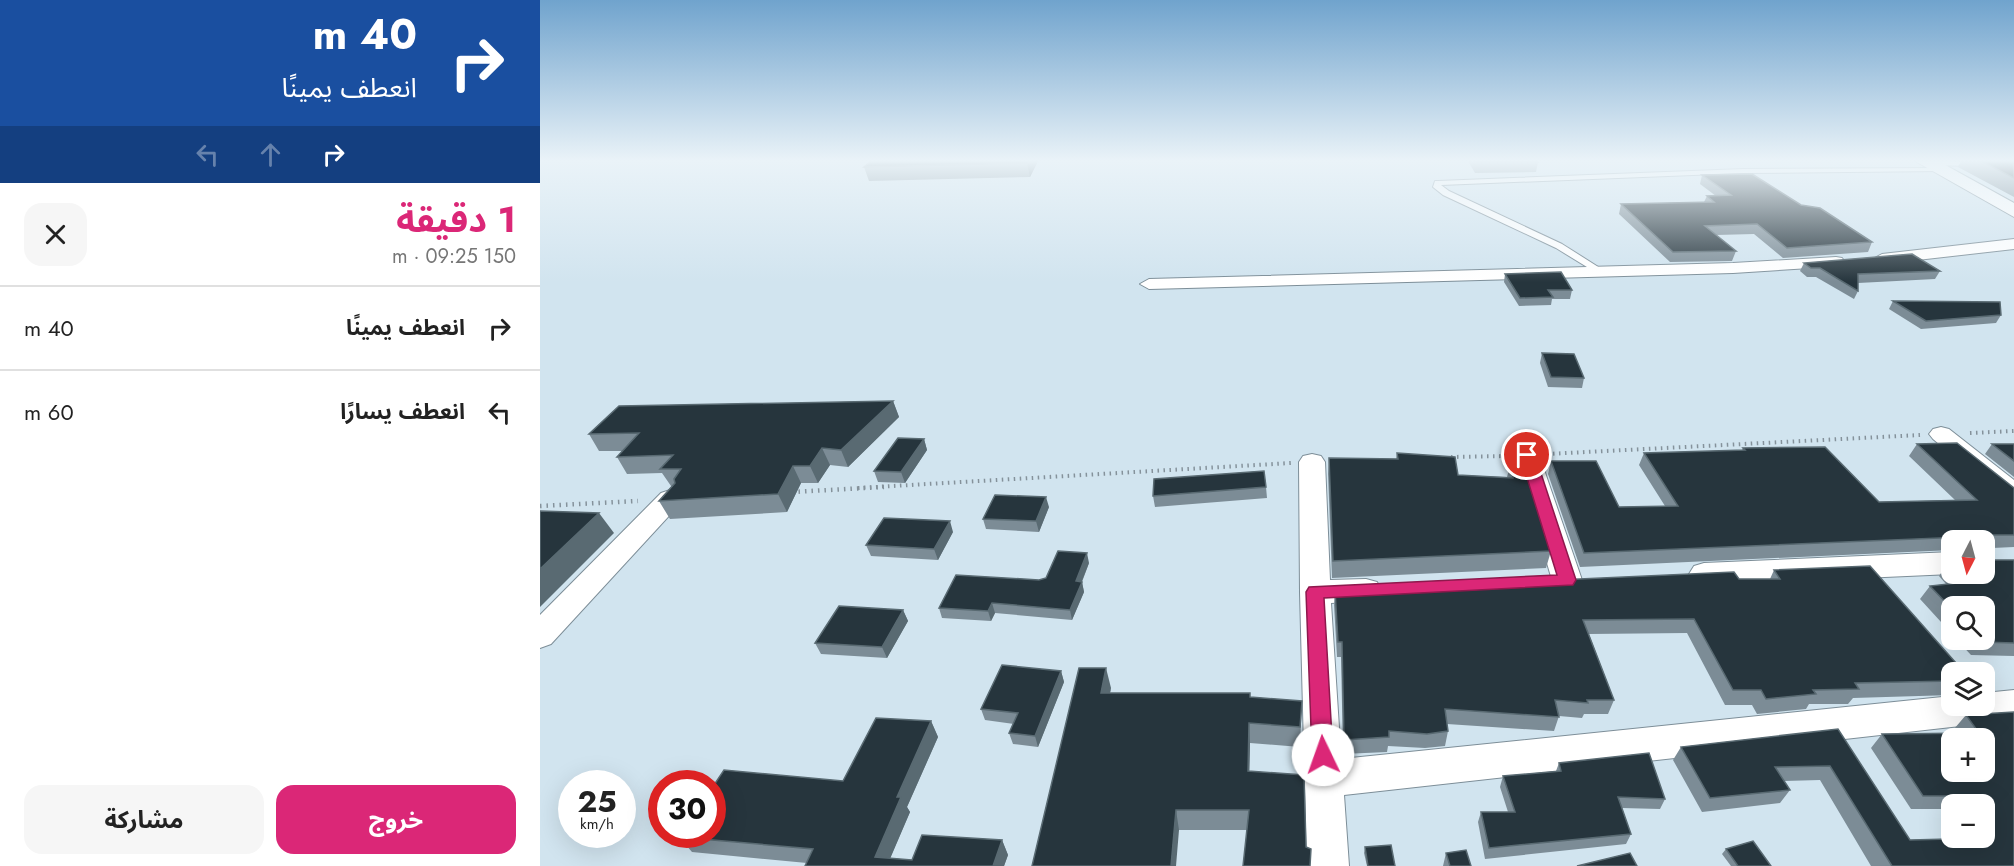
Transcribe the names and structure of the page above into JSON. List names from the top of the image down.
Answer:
{
  "north": "bottom",
  "page": {
    "turn": ["40 m", "انعطف يمينًا"],
    "heading": ["1 دقيقة", "150 m · 09:25"],
    "list": [
      {
        "name": "انعطف يمينًا",
        "value": "40 m"
      },
      {
        "name": "انعطف يسارًا",
        "value": "60 m"
      }
    ],
    "map_buttons": ["+", "−"],
    "speed": "25 km/h",
    "limit": "30",
    "buttons": ["خروج", "مشاركة"]
  }
}
